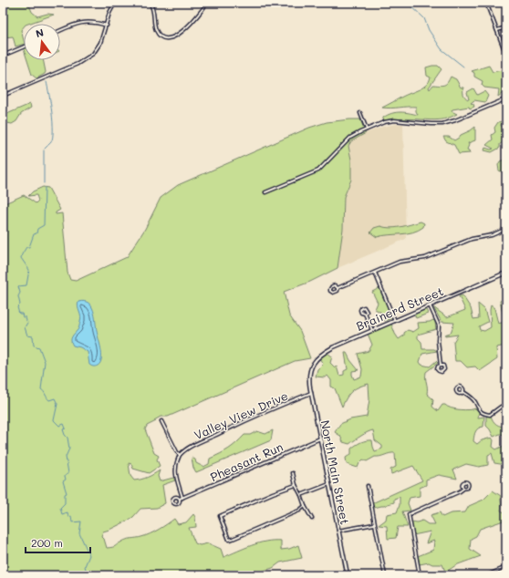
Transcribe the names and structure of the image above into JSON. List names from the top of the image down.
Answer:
{
  "streets": {
    "street": [
      "Brainerd Street",
      "Valley View Drive",
      "Pheasant Run",
      "North Main Street"
    ]
  },
  "crossings": [
    ["Brainerd Street", "North Main Street"],
    ["Valley View Drive", "North Main Street"],
    ["Pheasant Run", "North Main Street"]
  ],
  "scale_bar": "200 m",
  "north": "top"
}
